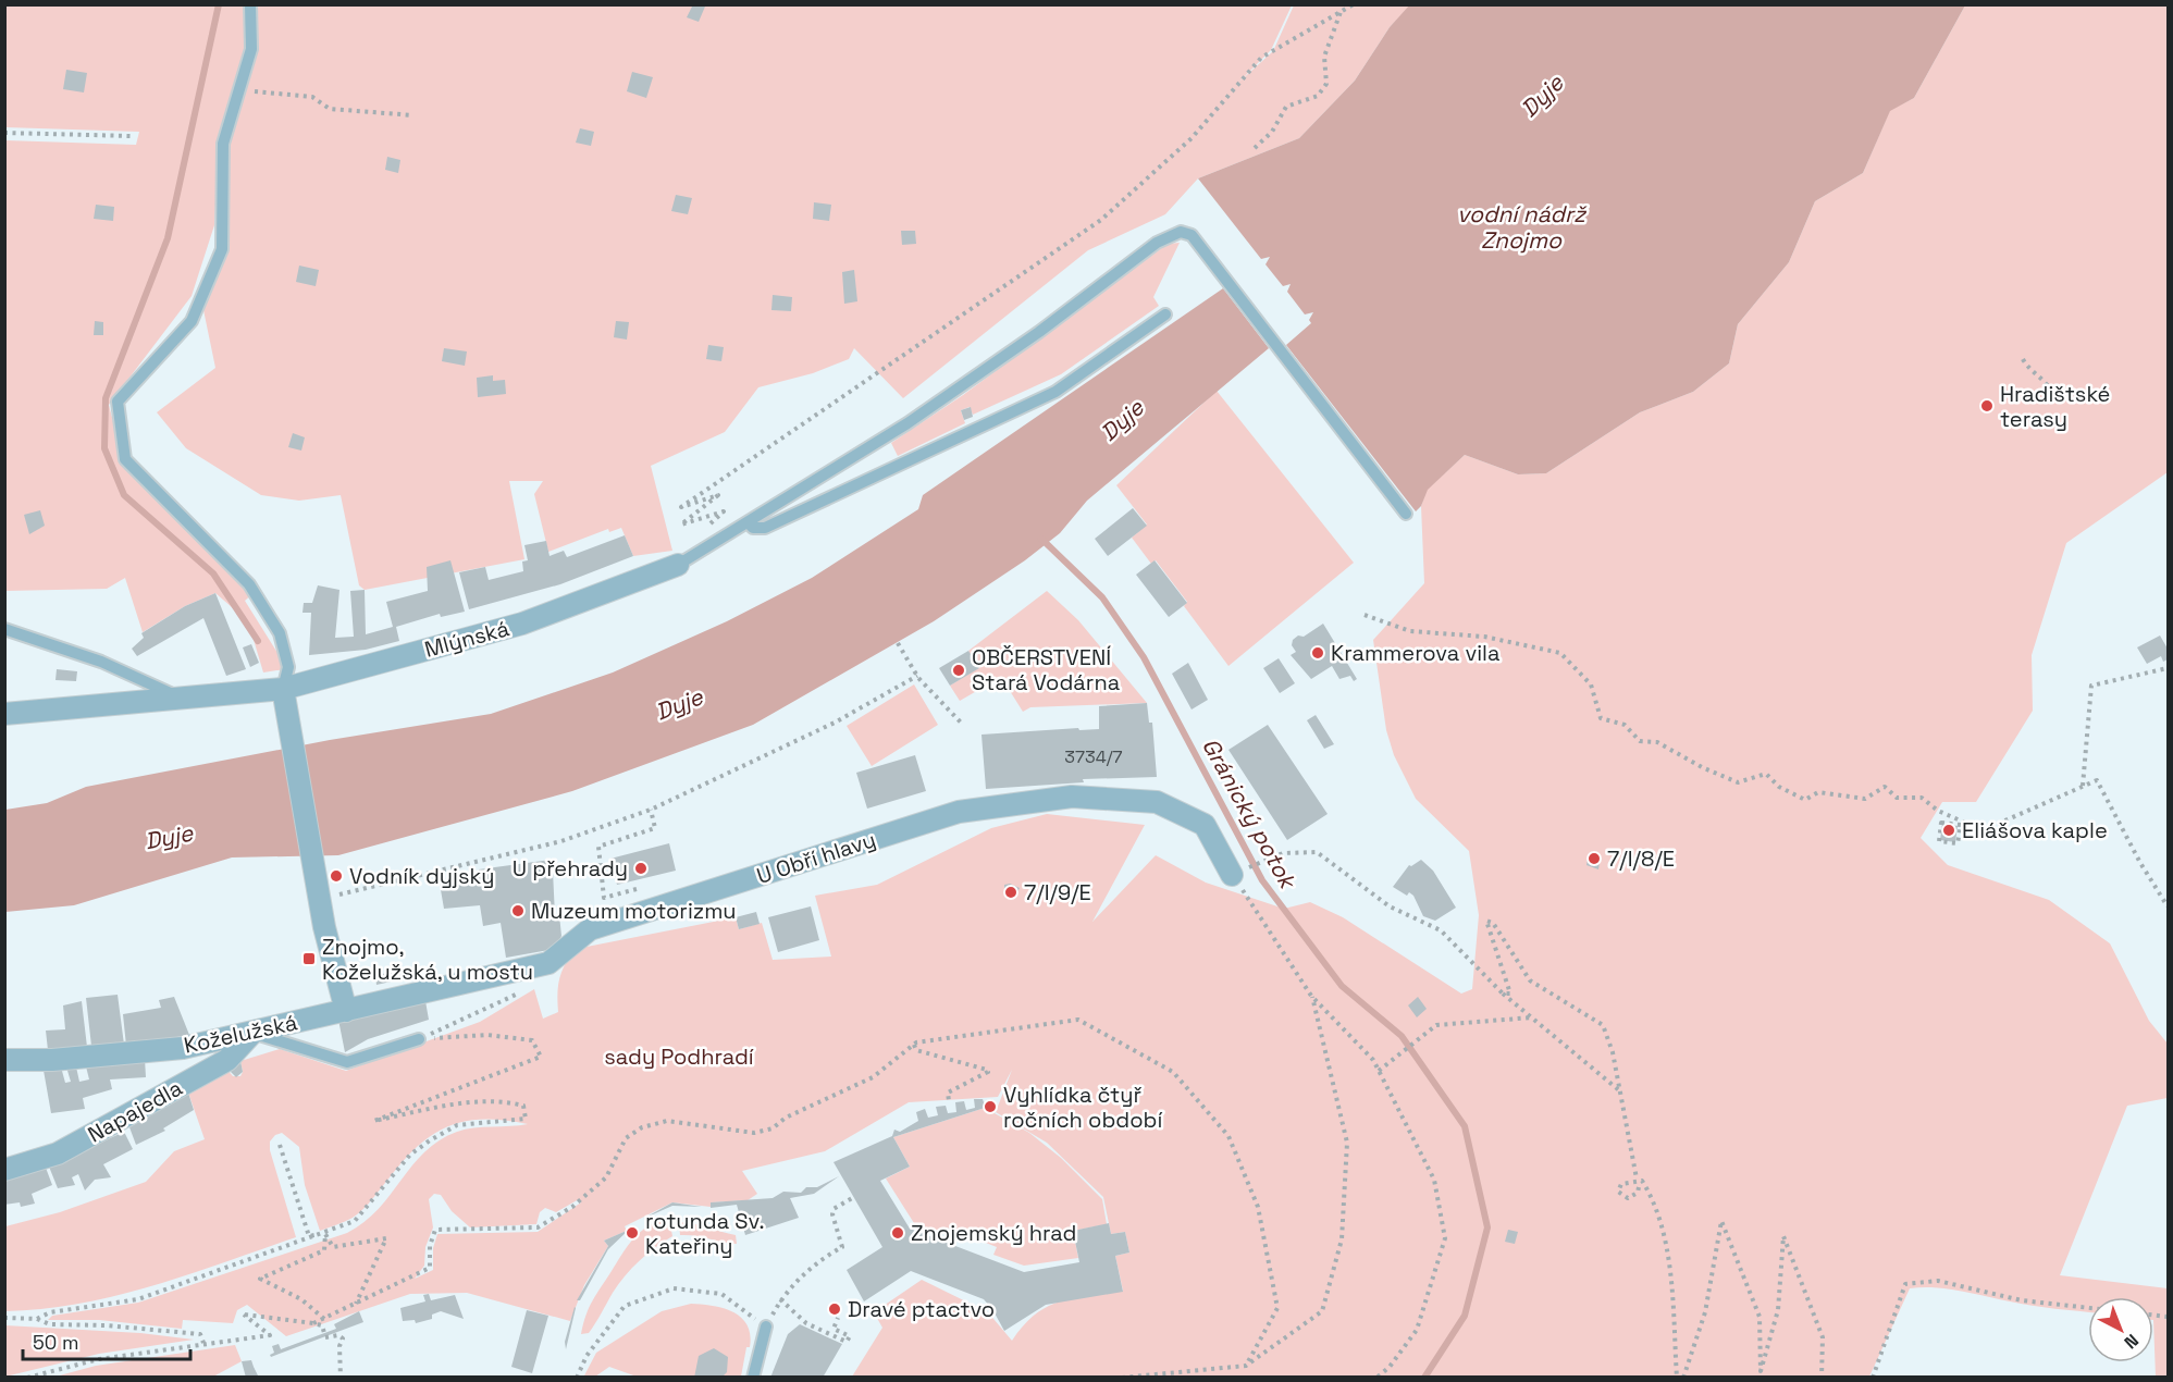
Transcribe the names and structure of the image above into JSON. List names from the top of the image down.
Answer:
{
  "streets": {
    "street": [
      "Mlýnská",
      "U Obří hlavy",
      "Koželužská",
      "Napajedla"
    ]
  },
  "crossings": [
    ["U Obří hlavy", "Koželužská"],
    ["Koželužská", "Napajedla"]
  ],
  "water": ["Dyje", "vodní nádrž Znojmo", "Gránický potok"],
  "parks": ["sady Podhradí"],
  "places": {
    "other": [
      "Hradištské terasy",
      "Krammerova vila",
      "OBČERSTVENÍ Stará Vodárna",
      "Eliášova kaple",
      "7/I/8/E",
      "U přehrady",
      "Vodník dyjský",
      "7/I/9/E",
      "Muzeum motorizmu",
      "Vyhlídka čtyř ročních období",
      "rotunda Sv. Kateřiny",
      "Znojemský hrad",
      "Dravé ptactvo"
    ],
    "transit": ["Znojmo, Koželužská, u mostu"]
  },
  "house_numbers": ["3734/7"],
  "scale_bar": "50 m",
  "north": "bottom right"
}
